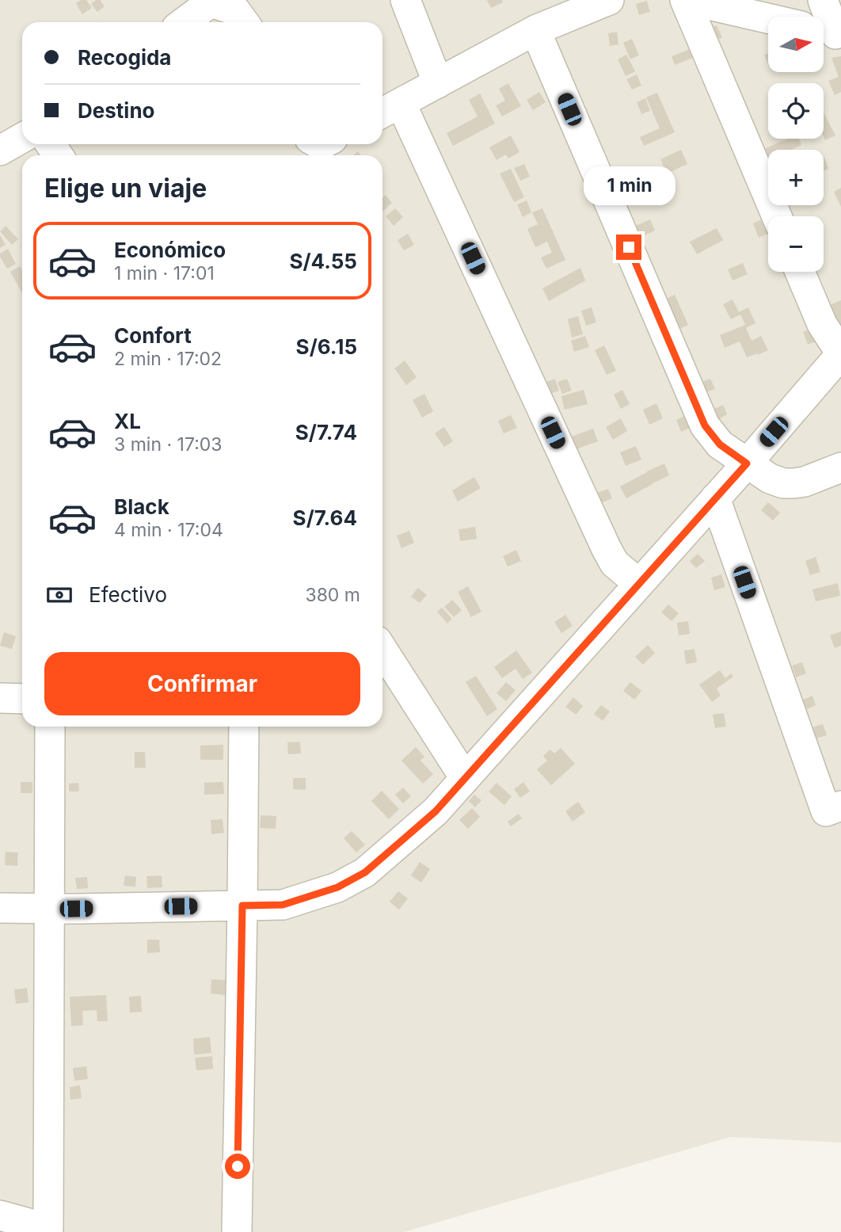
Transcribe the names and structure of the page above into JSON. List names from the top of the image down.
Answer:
{
  "north": "right",
  "page": {
    "map_buttons": ["+", "−"],
    "banner": ["Recogida", "Destino"],
    "heading": "Elige un viaje",
    "bubble": "1 min",
    "list": [
      {
        "name": "Económico",
        "note": "1 min · 17:01",
        "value": "S/4.55"
      },
      {
        "name": "Confort",
        "note": "2 min · 17:02",
        "value": "S/6.15"
      },
      {
        "name": "XL",
        "note": "3 min · 17:03",
        "value": "S/7.74"
      },
      {
        "name": "Black",
        "note": "4 min · 17:04",
        "value": "S/7.64"
      }
    ],
    "pay": ["Efectivo", "380 m"],
    "buttons": "Confirmar"
  }
}
